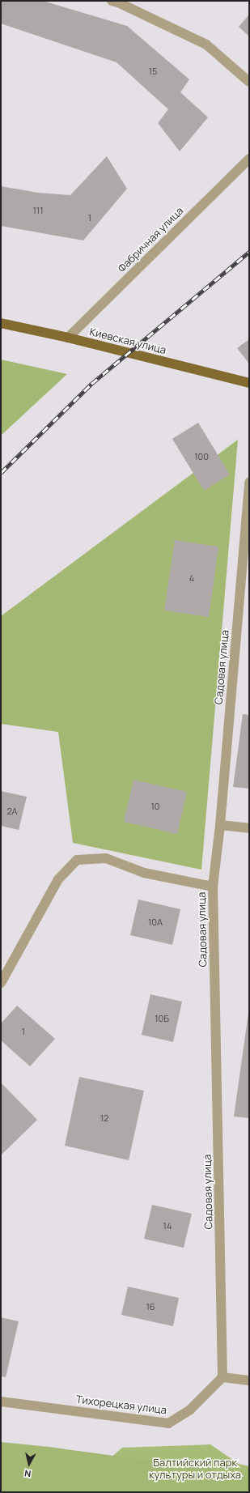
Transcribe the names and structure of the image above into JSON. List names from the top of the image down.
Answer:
{
  "streets": {
    "main road": ["Киевская улица"],
    "street": ["Фабричная улица", "Садовая улица", "Тихорецкая улица"]
  },
  "crossings": [
    ["Фабричная улица", "Киевская улица"],
    ["Садовая улица", "Тихорецкая улица"]
  ],
  "parks": ["Балтийский парк культуры и отдыха"],
  "house_numbers": [
    "15",
    "111",
    "1",
    "100",
    "4",
    "10",
    "2А",
    "10А",
    "10Б",
    "1",
    "12",
    "14",
    "16"
  ],
  "north": "bottom"
}
